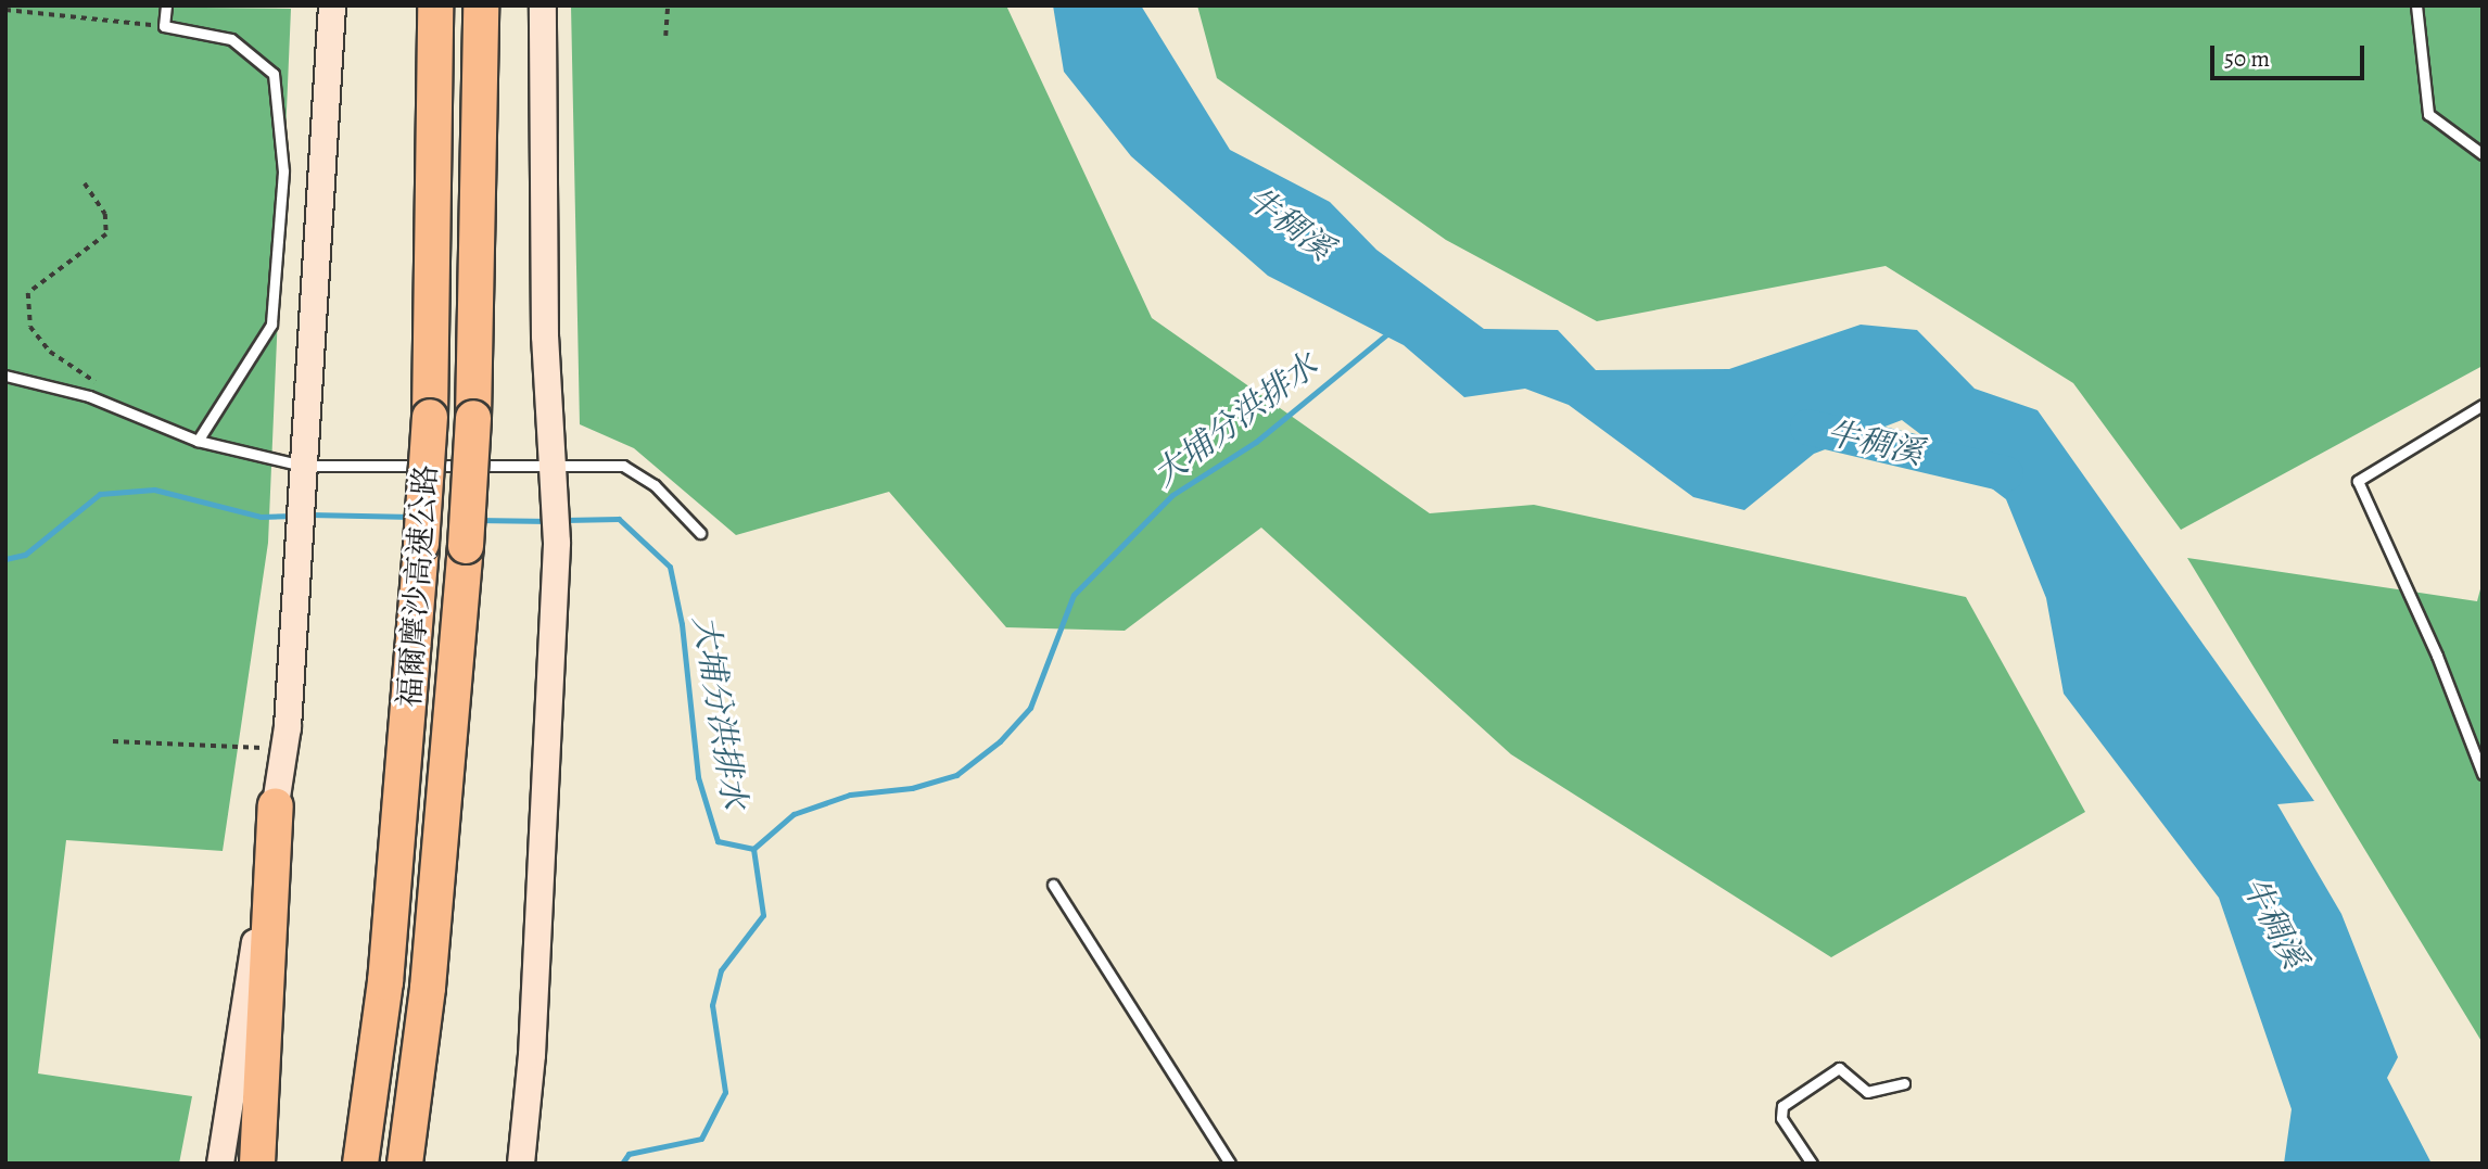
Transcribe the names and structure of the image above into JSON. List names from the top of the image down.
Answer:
{
  "streets": {
    "highway": ["福爾摩沙高速公路"]
  },
  "water": ["牛稠溪", "大埔分洪排水"],
  "scale_bar": "50 m"
}
